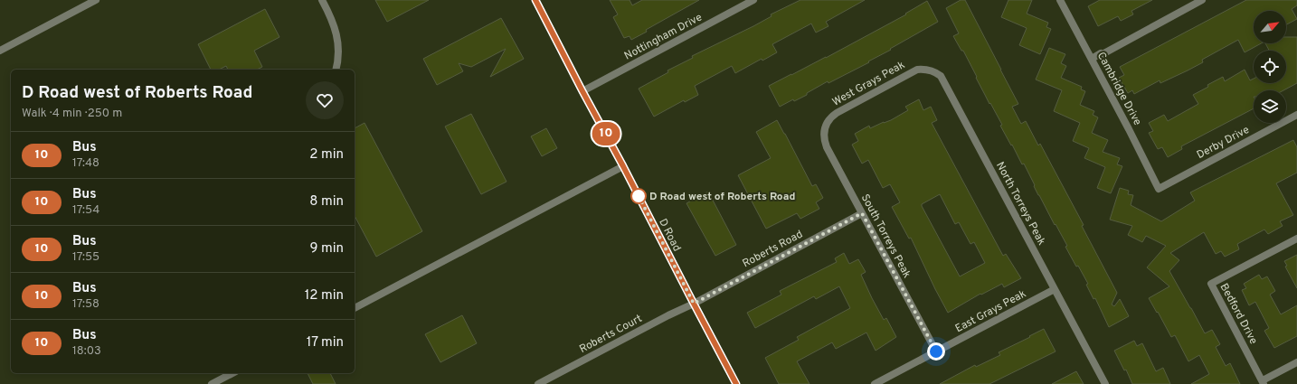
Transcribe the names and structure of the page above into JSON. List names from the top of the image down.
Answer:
{
  "streets": {
    "street": [
      "Nottingham Drive",
      "West Grays Peak",
      "Cambridge Drive",
      "Derby Drive",
      "North Torreys Peak",
      "D Road",
      "South Torreys Peak",
      "Roberts Road",
      "East Grays Peak",
      "Bedford Drive",
      "Roberts Court"
    ]
  },
  "crossings": [
    ["Nottingham Drive", "D Road"],
    ["West Grays Peak", "North Torreys Peak"],
    ["West Grays Peak", "South Torreys Peak"],
    ["Cambridge Drive", "Derby Drive"],
    ["North Torreys Peak", "East Grays Peak"],
    ["D Road", "Roberts Road"],
    ["D Road", "Roberts Court"],
    ["South Torreys Peak", "Roberts Road"],
    ["South Torreys Peak", "East Grays Peak"],
    ["Roberts Road", "Roberts Court"]
  ],
  "places": ["D Road west of Roberts Road"],
  "lines": ["bus line 10"],
  "north": "top right",
  "page": {
    "on_map": "10",
    "heading": ["D Road west of Roberts Road", "Walk · 4 min · 250 m"],
    "list": [
      {
        "mark": "10",
        "name": "Bus",
        "note": "17:48",
        "value": "2 min"
      },
      {
        "mark": "10",
        "name": "Bus",
        "note": "17:54",
        "value": "8 min"
      },
      {
        "mark": "10",
        "name": "Bus",
        "note": "17:55",
        "value": "9 min"
      },
      {
        "mark": "10",
        "name": "Bus",
        "note": "17:58",
        "value": "12 min"
      },
      {
        "mark": "10",
        "name": "Bus",
        "note": "18:03",
        "value": "17 min"
      }
    ]
  }
}
